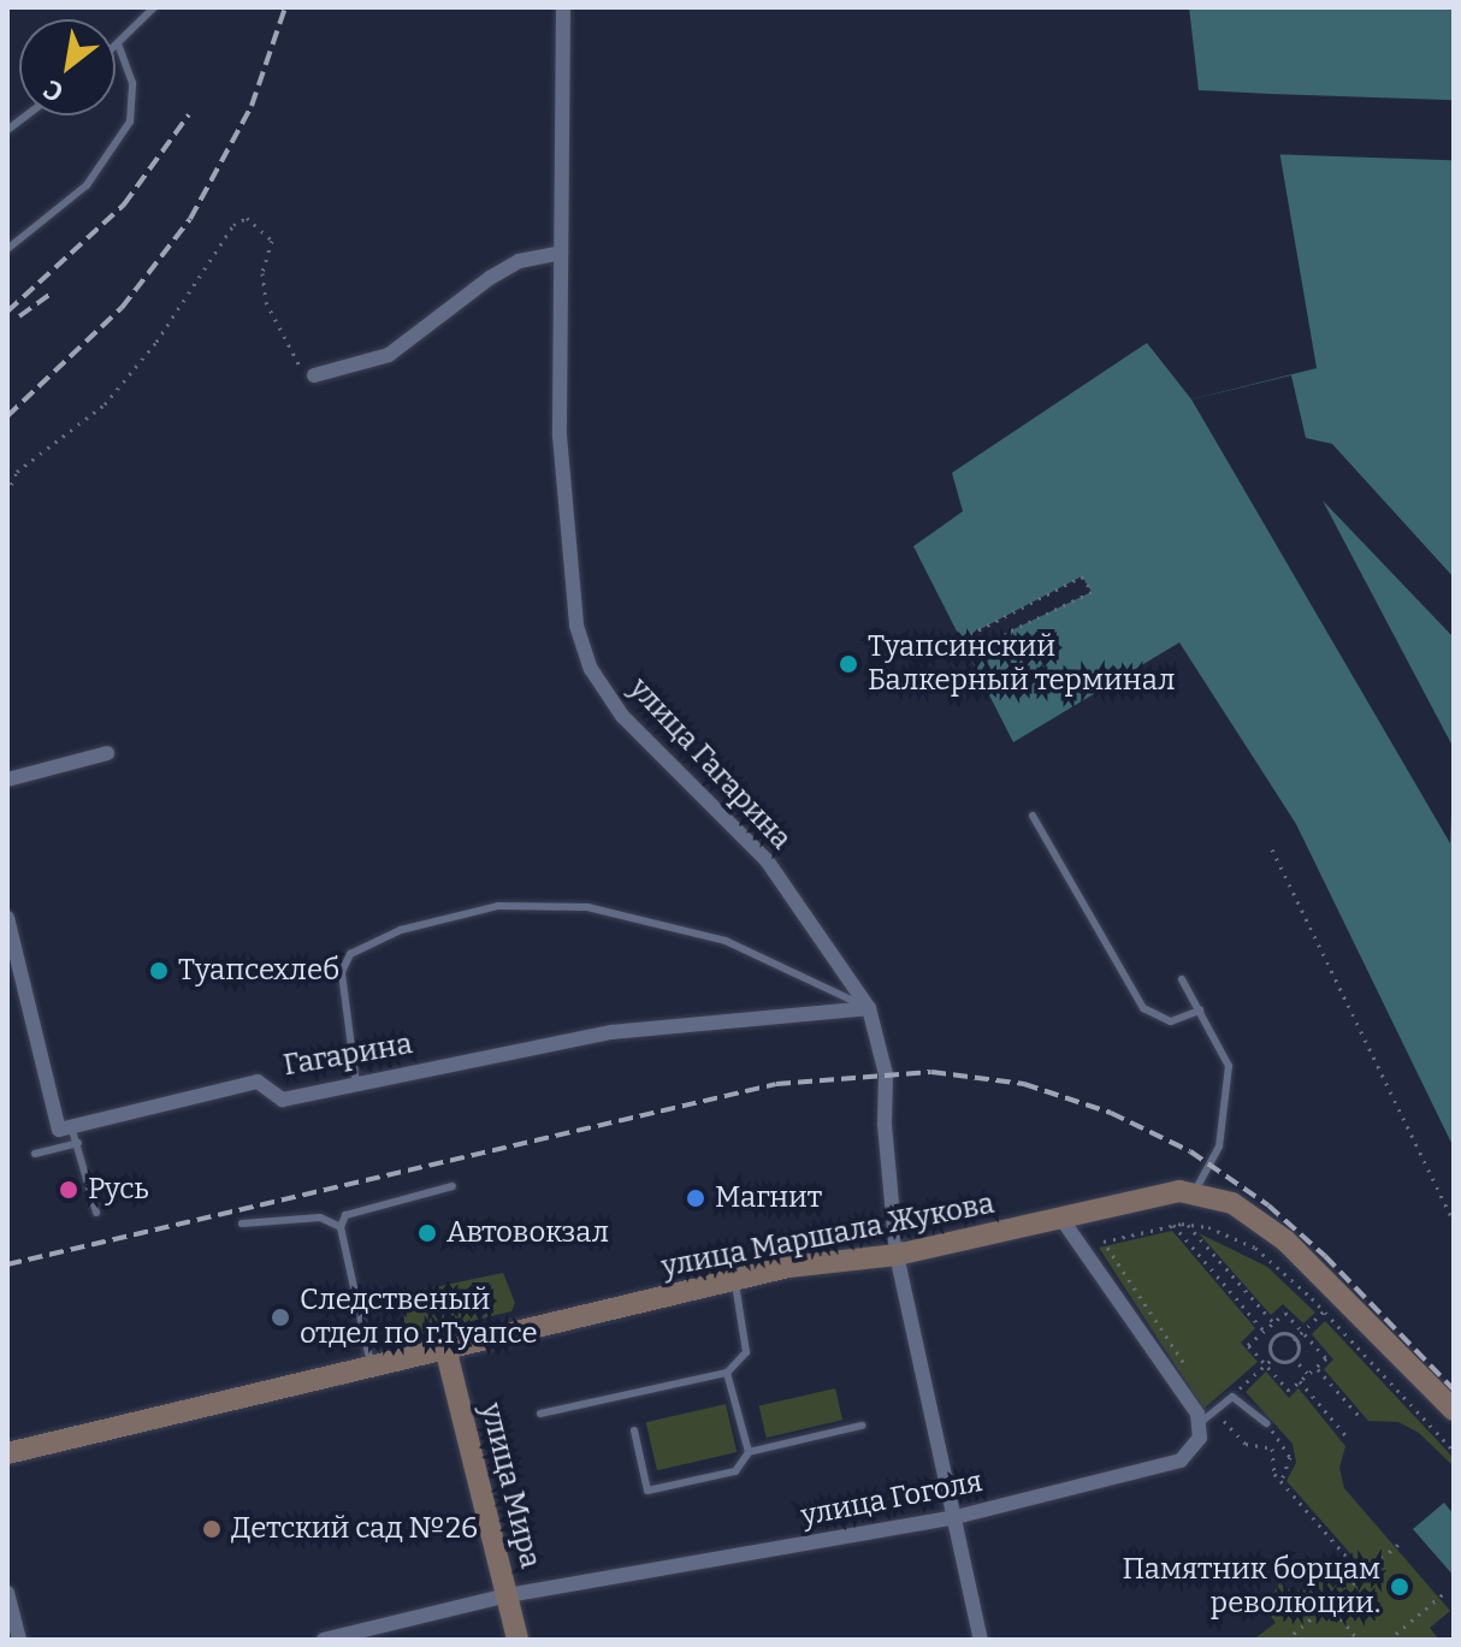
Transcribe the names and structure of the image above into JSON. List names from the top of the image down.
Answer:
{
  "streets": {
    "street": [
      "улица Гагарина",
      "Гагарина",
      "улица Маршала Жукова",
      "улица Мира",
      "улица Гоголя"
    ]
  },
  "crossings": [
    ["улица Гагарина", "Гагарина"],
    ["улица Гагарина", "улица Маршала Жукова"],
    ["улица Гагарина", "улица Гоголя"],
    ["улица Маршала Жукова", "улица Мира"],
    ["улица Мира", "улица Гоголя"]
  ],
  "places": [
    "Туапсинский Балкерный терминал",
    "Туапсехлеб",
    "Русь",
    "Магнит",
    "Автовокзал",
    "Следственый отдел по г.Туапсе",
    "Детский сад №26",
    "Памятник борцам революции."
  ],
  "north": "bottom left"
}
